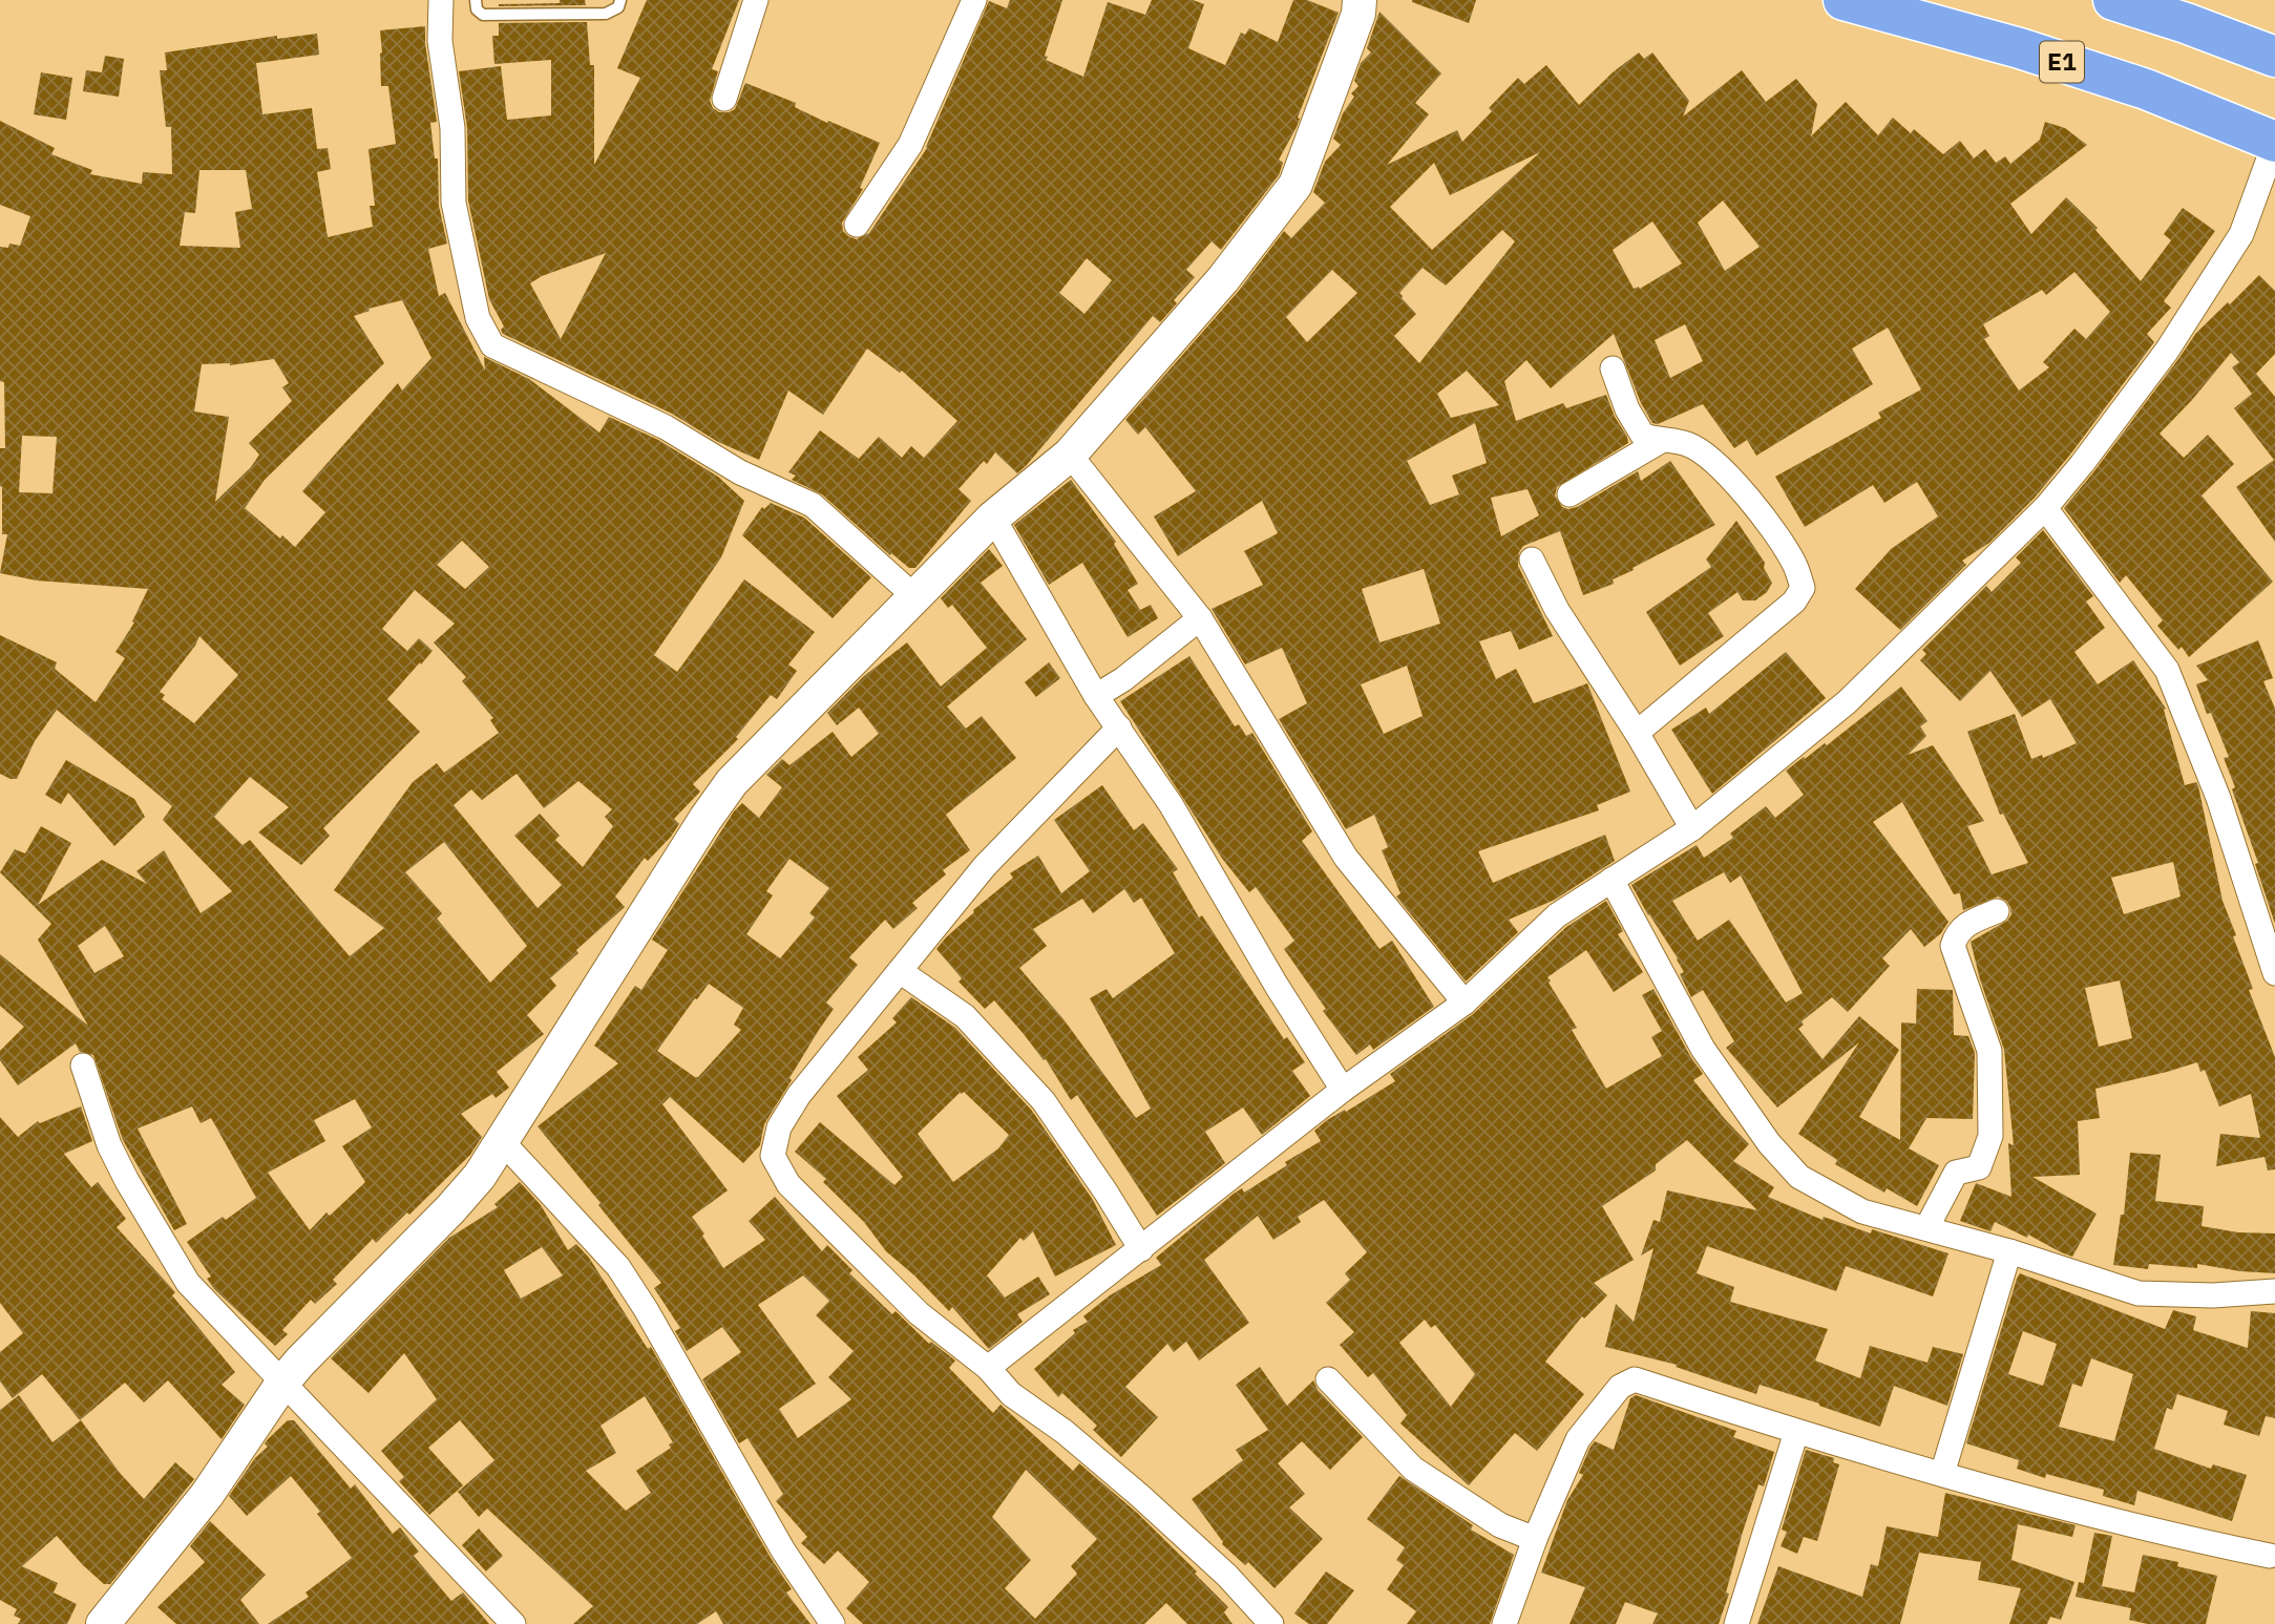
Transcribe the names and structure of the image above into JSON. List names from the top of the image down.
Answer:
{
  "streets": {
    "highway": ["E1"]
  }
}
